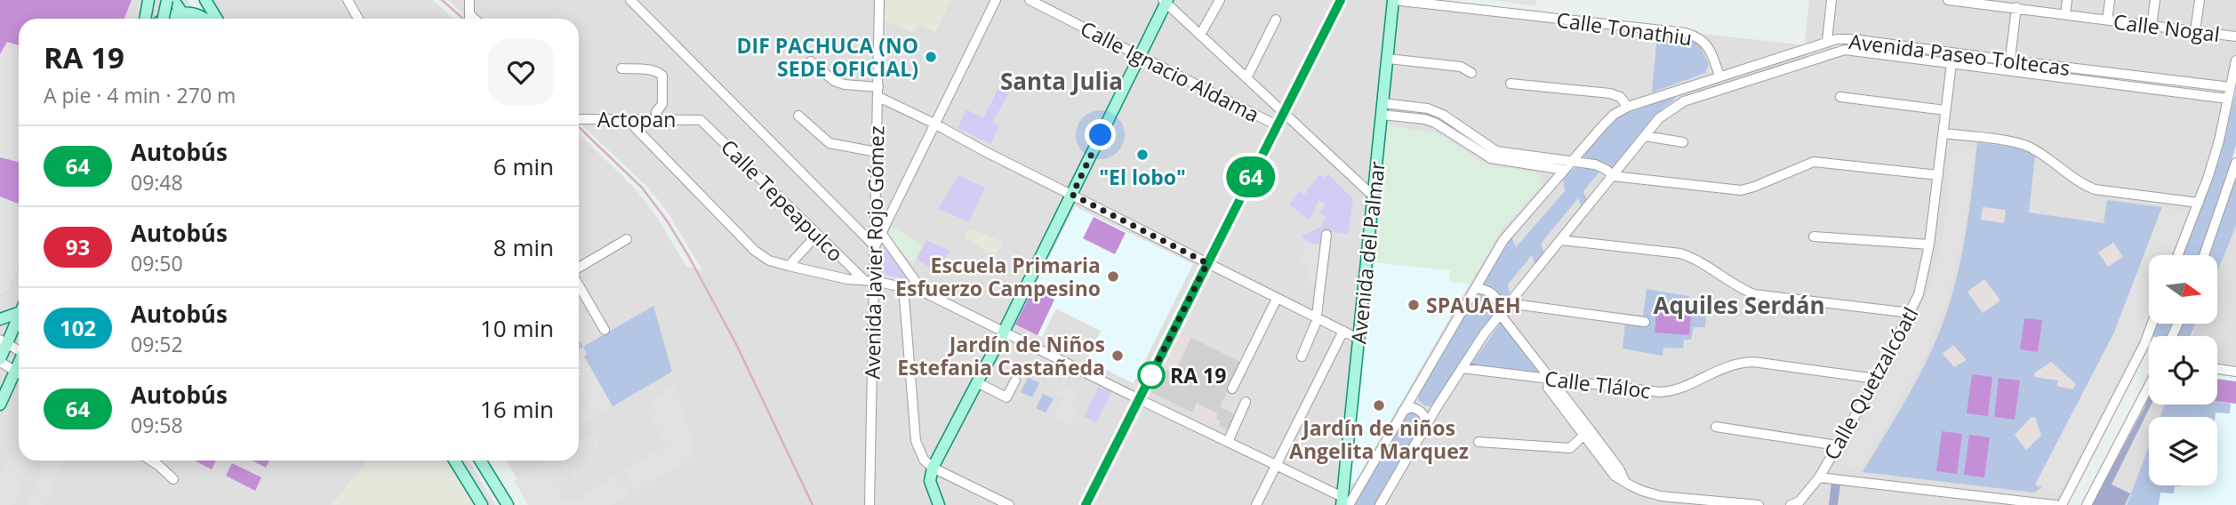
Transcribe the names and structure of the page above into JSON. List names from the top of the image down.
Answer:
{
  "streets": {
    "main road": ["Avenida del Palmar"],
    "street": [
      "Calle Nogal",
      "Calle Tonathiu",
      "Avenida Paseo Toltecas",
      "Calle Ignacio Aldama",
      "Actopan",
      "Calle Tepeapulco",
      "Avenida Javier Rojo Gómez",
      "Calle Quetzalcóatl",
      "Calle Tláloc"
    ]
  },
  "crossings": [
    ["Calle Tonathiu", "Avenida Paseo Toltecas"],
    ["Calle Tonathiu", "Avenida del Palmar"],
    ["Avenida Paseo Toltecas", "Avenida del Palmar"],
    ["Avenida Paseo Toltecas", "Calle Quetzalcóatl"],
    ["Avenida Paseo Toltecas", "Calle Tláloc"],
    ["Actopan", "Calle Tepeapulco"],
    ["Calle Tepeapulco", "Avenida Javier Rojo Gómez"],
    ["Calle Quetzalcóatl", "Calle Tláloc"]
  ],
  "districts": ["Santa Julia", "Aquiles Serdán"],
  "places": [
    "DIF PACHUCA (NO SEDE OFICIAL)",
    "\"El lobo\"",
    "Escuela Primaria Esfuerzo Campesino",
    "SPAUAEH",
    "Jardín de Niños Estefania Castañeda",
    "RA 19",
    "Jardín de niños Angelita Marquez"
  ],
  "lines": ["bus line 64"],
  "north": "right",
  "page": {
    "on_map": "64",
    "heading": ["RA 19", "A pie · 4 min · 270 m"],
    "list": [
      {
        "mark": "64",
        "name": "Autobús",
        "note": "09:48",
        "value": "6 min"
      },
      {
        "mark": "93",
        "name": "Autobús",
        "note": "09:50",
        "value": "8 min"
      },
      {
        "mark": "102",
        "name": "Autobús",
        "note": "09:52",
        "value": "10 min"
      },
      {
        "mark": "64",
        "name": "Autobús",
        "note": "09:58",
        "value": "16 min"
      }
    ]
  }
}
